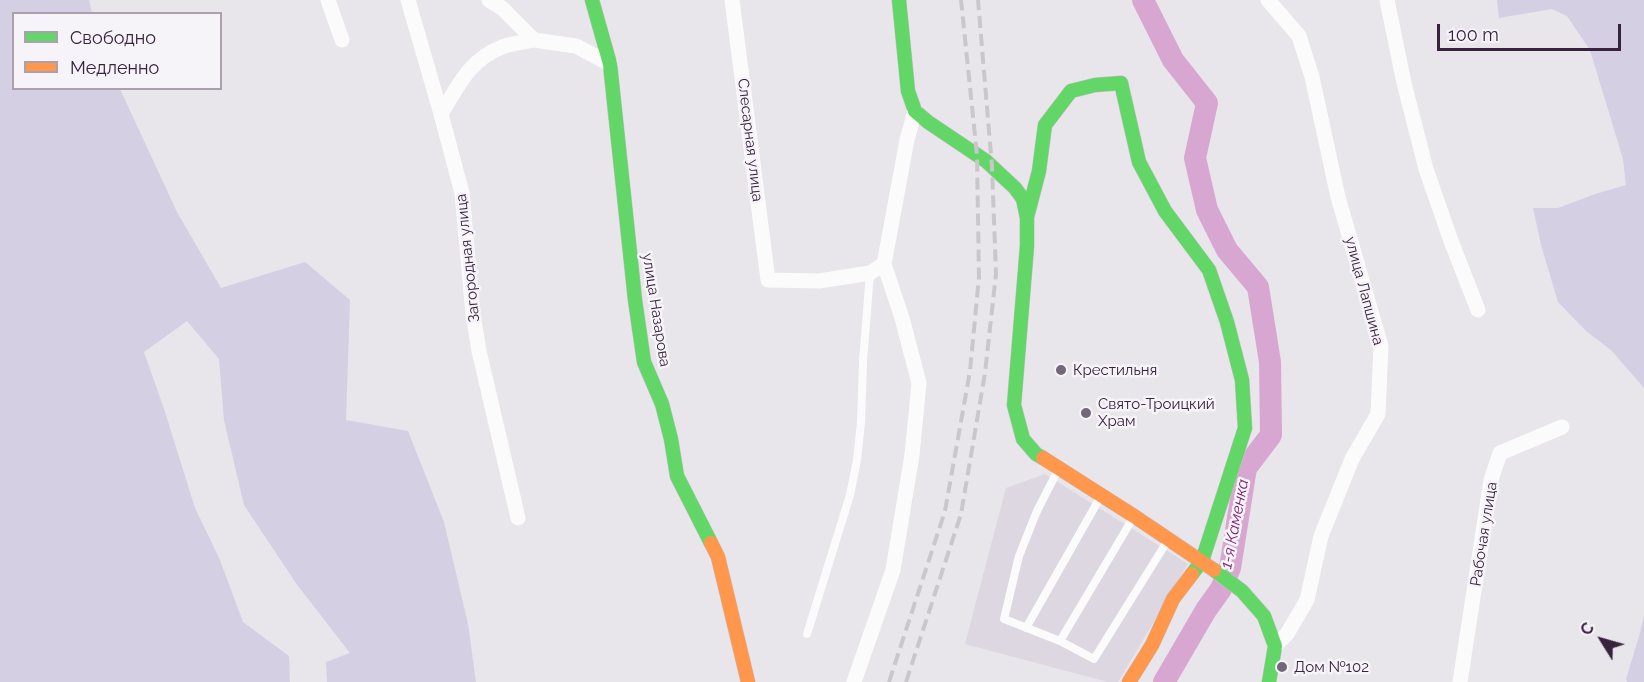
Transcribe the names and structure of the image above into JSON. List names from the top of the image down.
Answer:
{
  "streets": {
    "street": [
      "Слесарная улица",
      "Загородная улица",
      "улица Лапшина",
      "улица Назарова",
      "Рабочая улица"
    ]
  },
  "water": ["1-я Каменка"],
  "places": ["Крестильня", "Свято-Троицкий Храм", "Дом №102"],
  "legend": ["Свободно", "Медленно"],
  "scale_bar": "100 m",
  "north": "top left"
}
